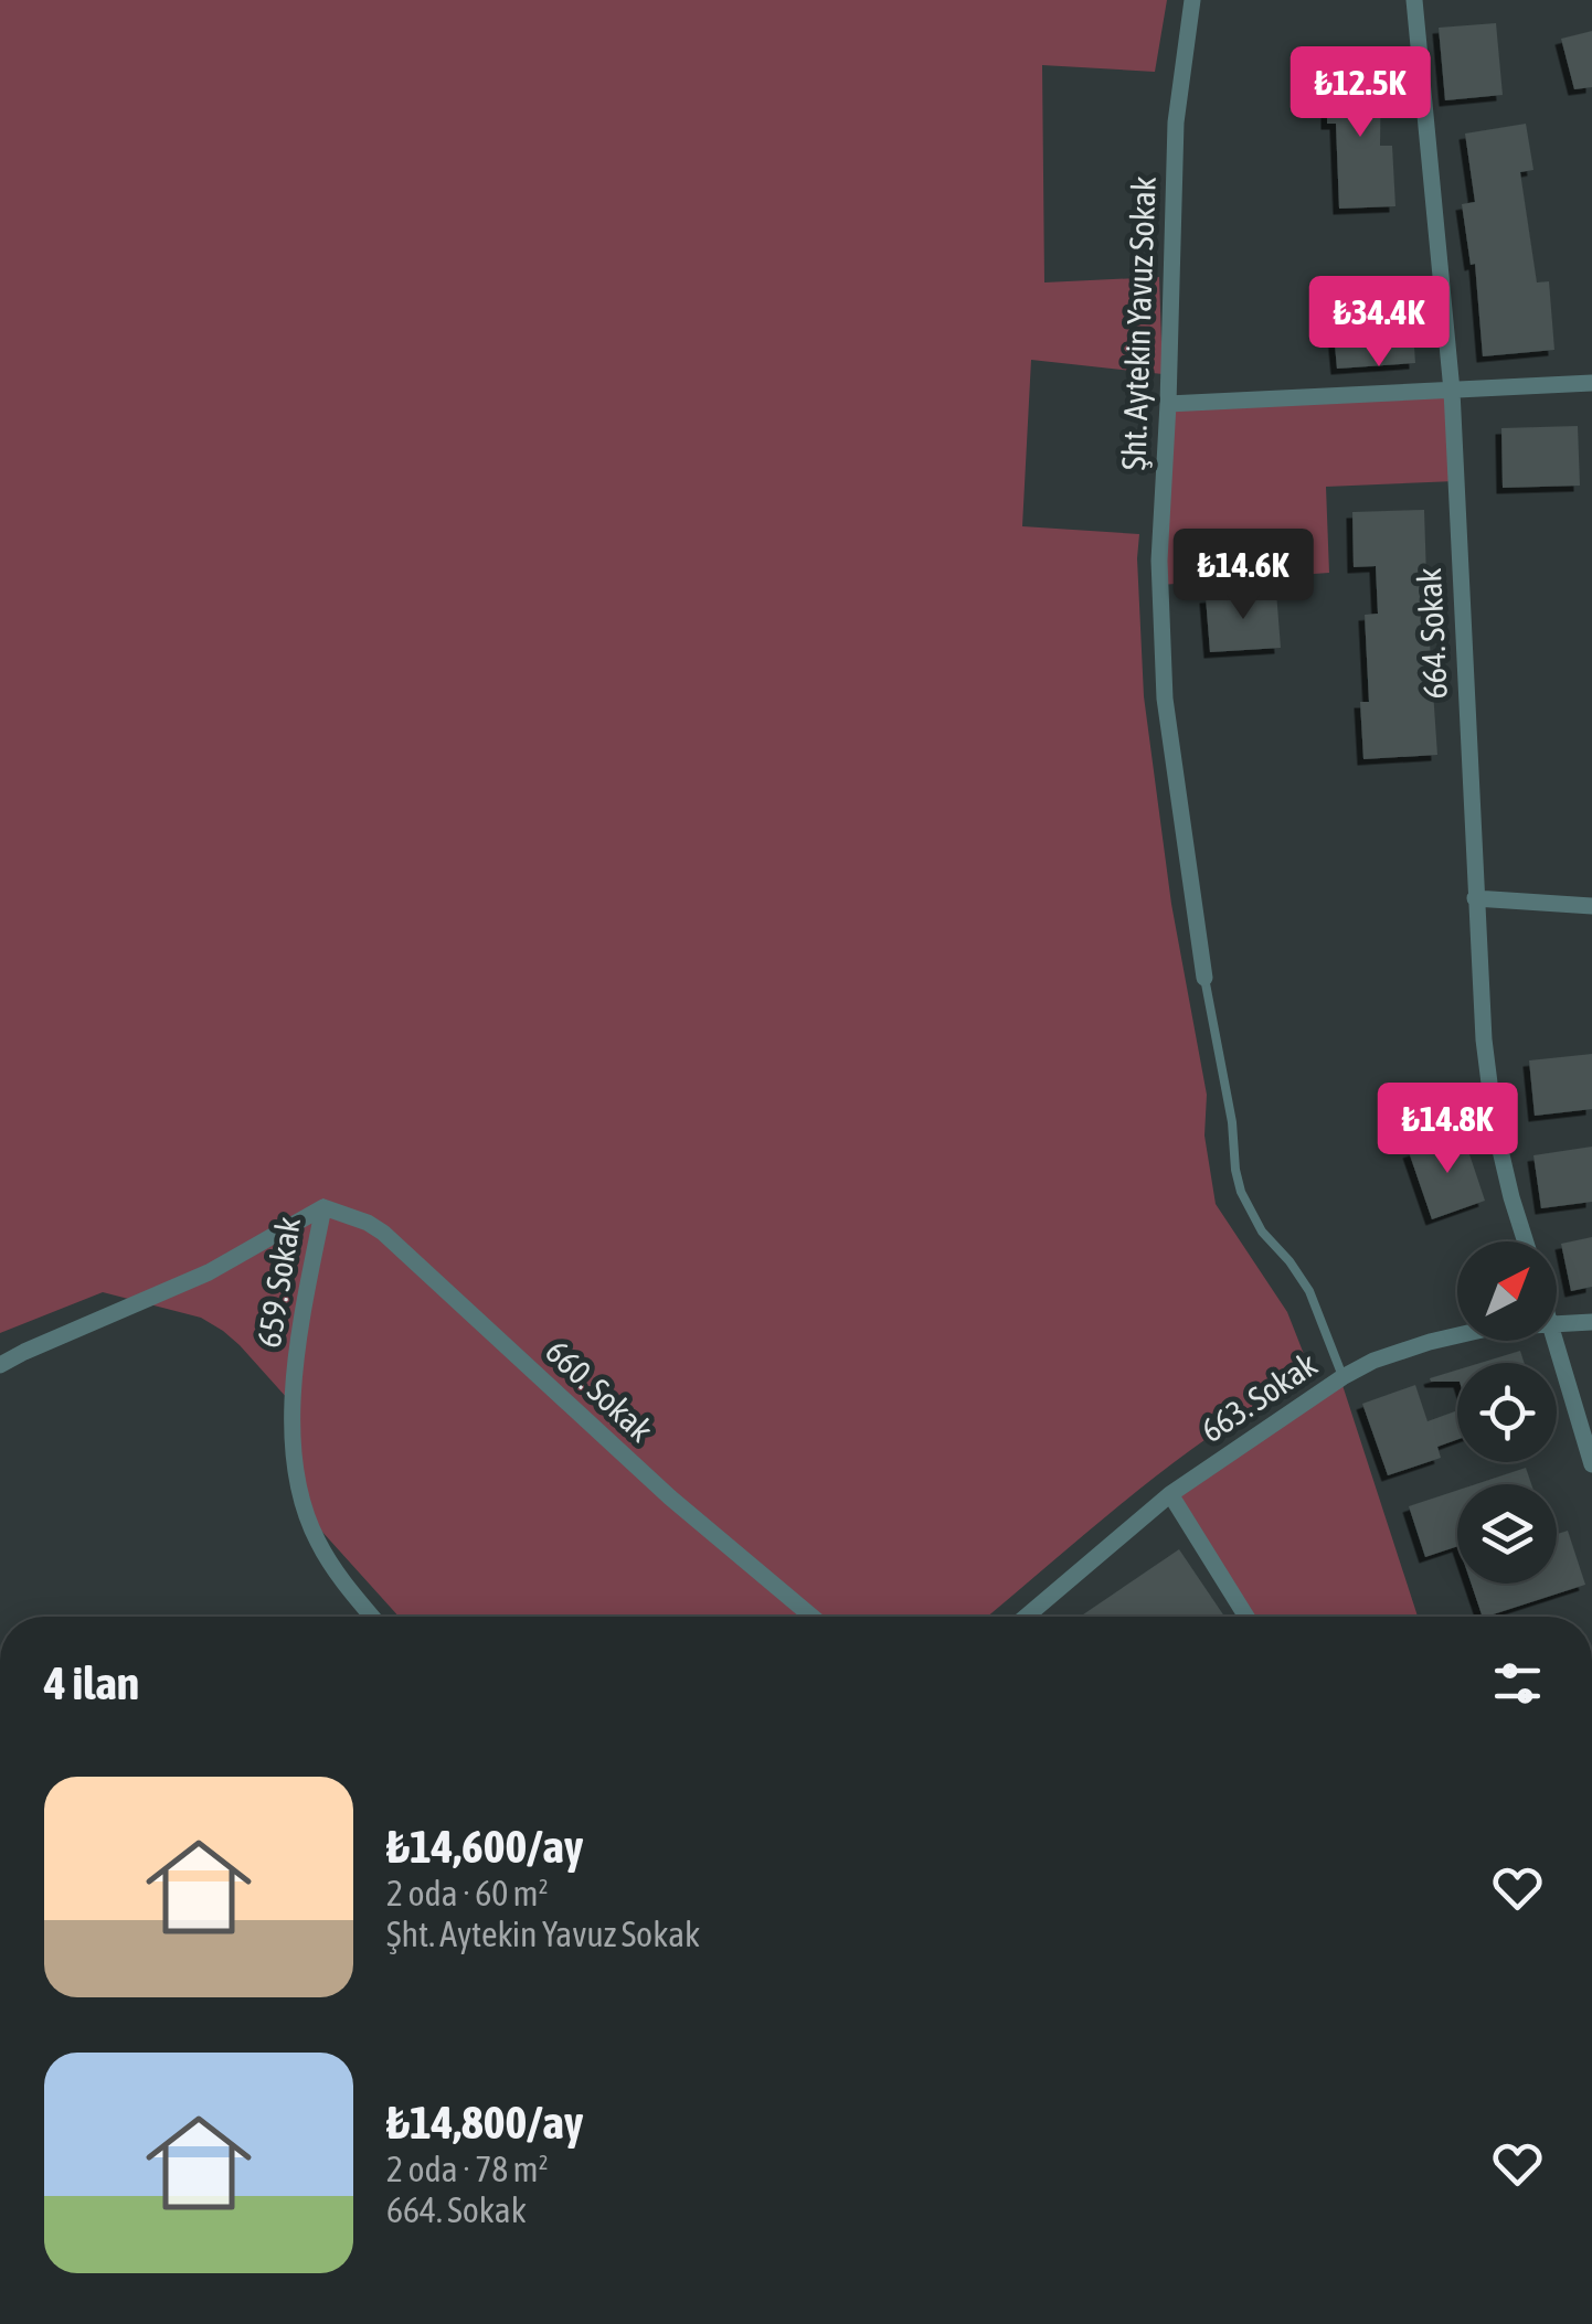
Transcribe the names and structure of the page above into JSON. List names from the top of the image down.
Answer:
{
  "streets": {
    "street": [
      "Şht. Aytekin Yavuz Sokak",
      "664. Sokak",
      "659. Sokak",
      "660. Sokak",
      "663. Sokak"
    ]
  },
  "crossings": [
    ["659. Sokak", "660. Sokak"]
  ],
  "north": "top right",
  "page": {
    "price": [
      "₺12.5K",
      "₺34.4K",
      "₺14.6K",
      "₺14.8K"
    ],
    "heading": "4 ilan",
    "list": [
      {
        "name": "₺14,600/ay",
        "note": "2 oda · 60 m² · Şht. Aytekin Yavuz Sokak"
      },
      {
        "name": "₺14,800/ay",
        "note": "2 oda · 78 m² · 664. Sokak"
      }
    ]
  }
}
